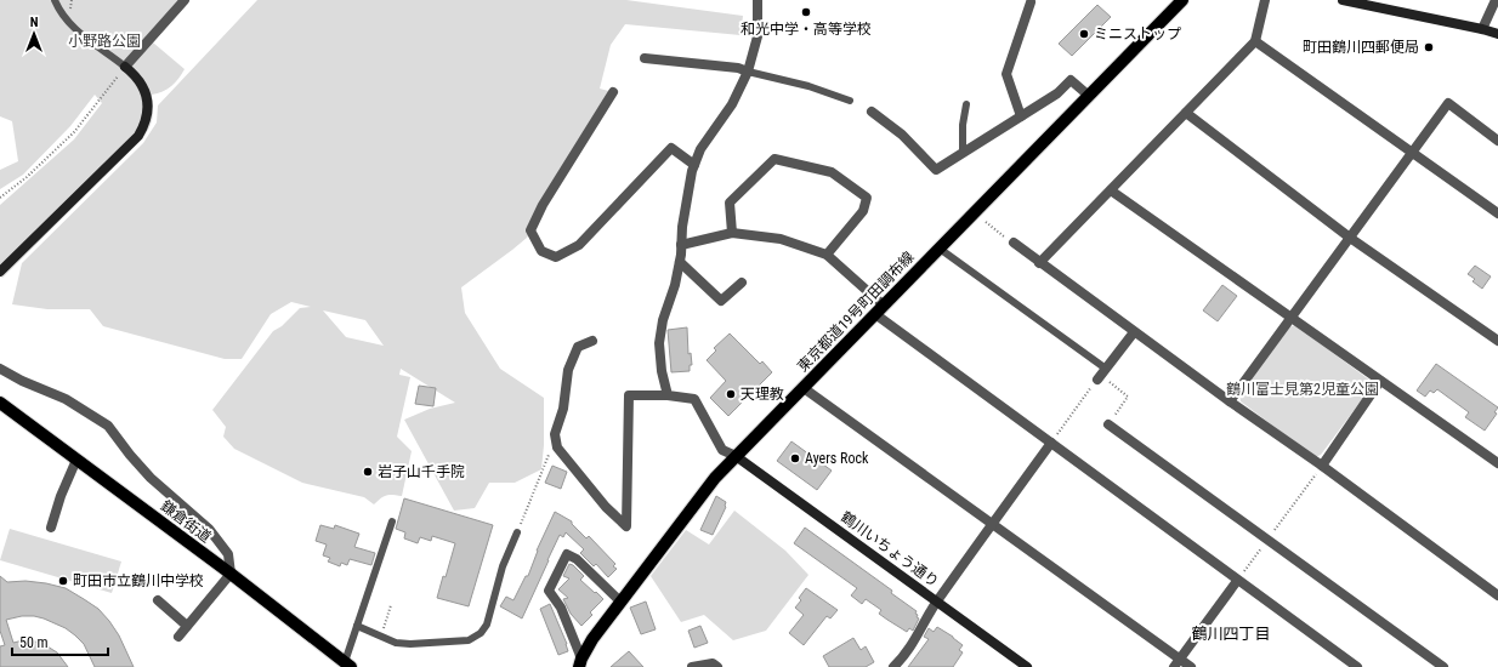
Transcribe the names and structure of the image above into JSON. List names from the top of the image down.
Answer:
{
  "streets": {
    "main road": ["東京都道19号町田調布線", "鎌倉街道"],
    "street": ["鶴川いちょう通り"]
  },
  "crossings": [
    ["東京都道19号町田調布線", "鶴川いちょう通り"]
  ],
  "districts": ["鶴川四丁目"],
  "parks": ["小野路公園", "鶴川富士見第2児童公園"],
  "places": [
    "和光中学・高等学校",
    "ミニストップ",
    "町田鶴川四郵便局",
    "天理教",
    "Ayers Rock",
    "岩子山千手院",
    "町田市立鶴川中学校"
  ],
  "scale_bar": "50 m",
  "north": "top"
}
